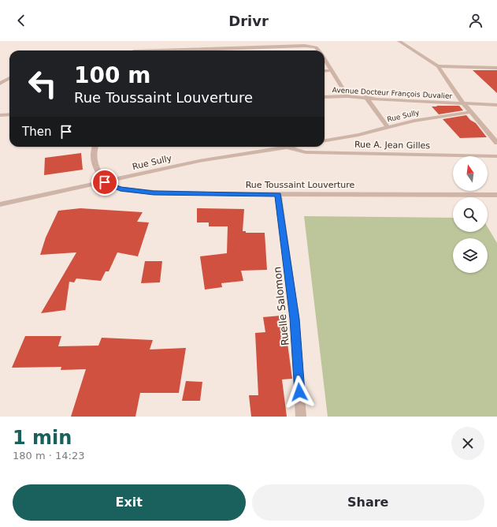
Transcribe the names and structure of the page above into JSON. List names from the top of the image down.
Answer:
{
  "streets": {
    "street": [
      "Avenue Docteur François Duvalier",
      "Rue Sully",
      "Rue A. Jean Gilles",
      "Rue Toussaint Louverture",
      "Ruelle Salomon"
    ]
  },
  "crossings": [
    ["Rue Sully", "Rue A. Jean Gilles"],
    ["Rue Sully", "Rue Toussaint Louverture"],
    ["Rue Toussaint Louverture", "Ruelle Salomon"]
  ],
  "north": "top",
  "page": {
    "header": "Drivr",
    "turn": ["100 m", "Rue Toussaint Louverture"],
    "then": "Then",
    "heading": ["1 min", "180 m · 14:23"],
    "buttons": ["Exit", "Share"]
  }
}
